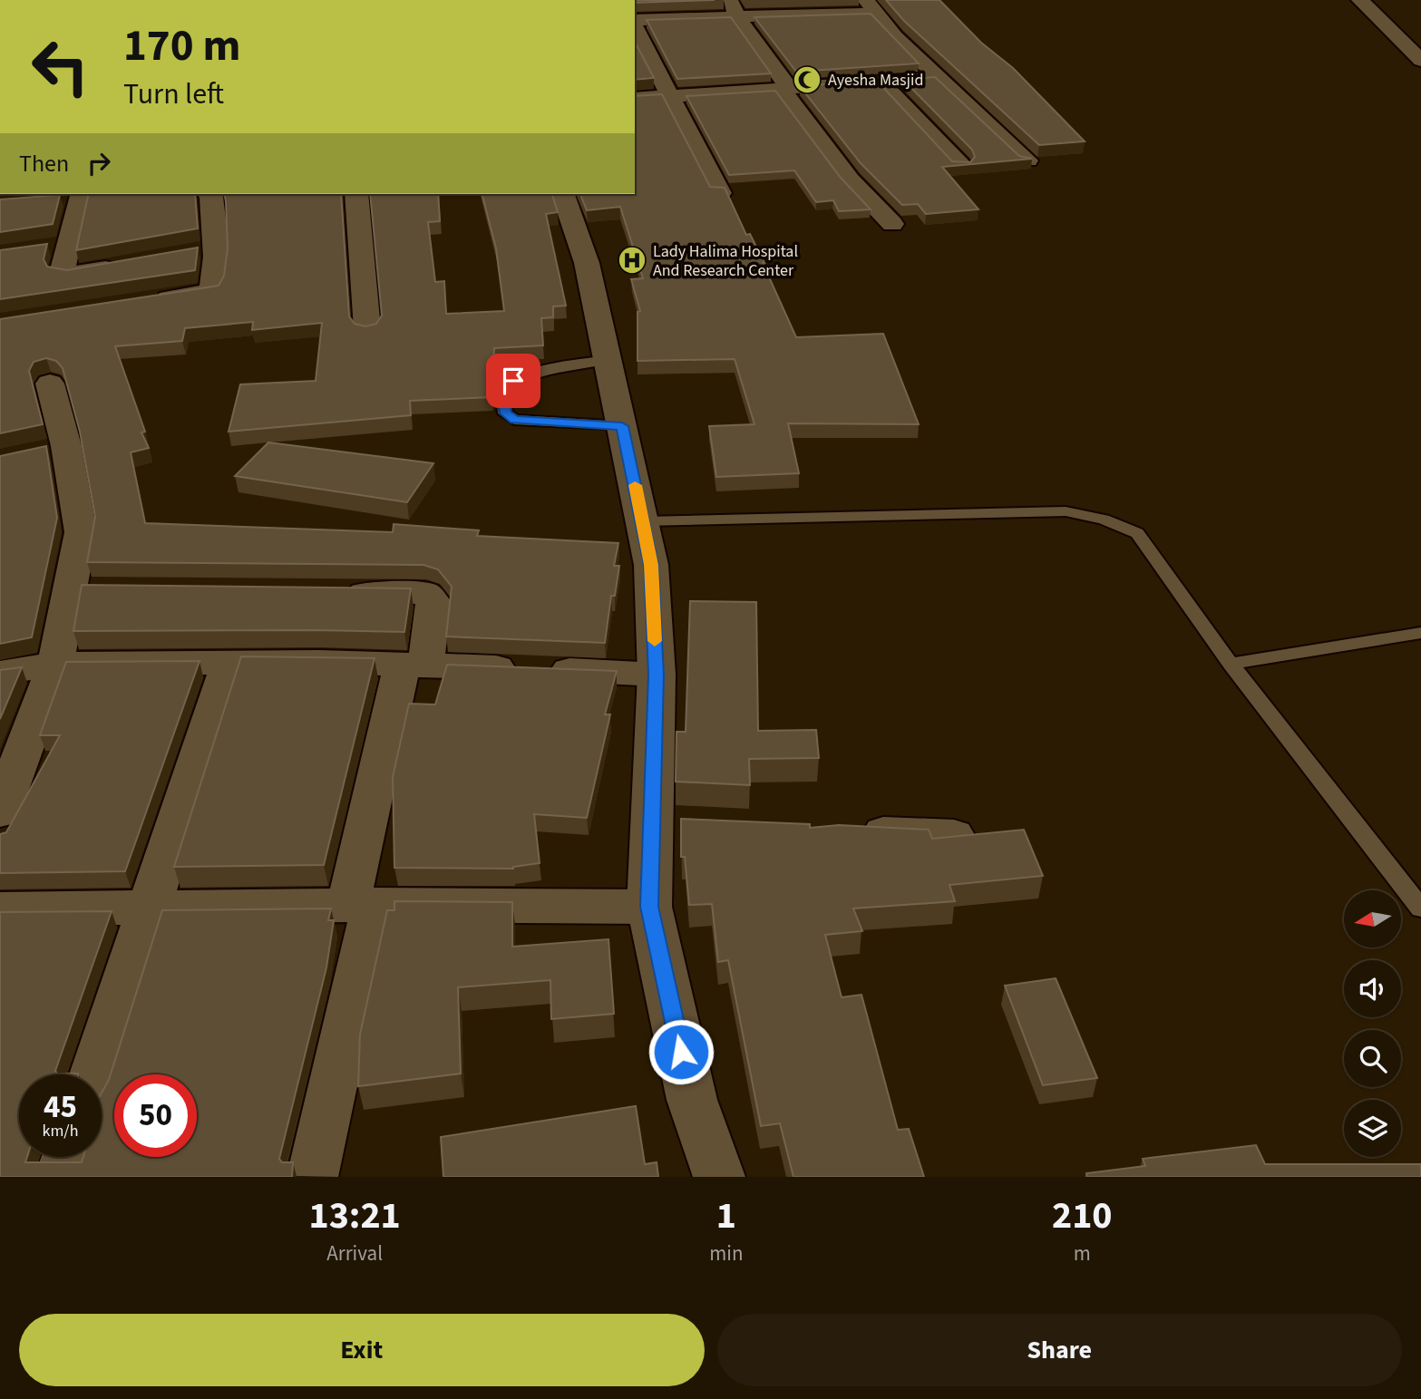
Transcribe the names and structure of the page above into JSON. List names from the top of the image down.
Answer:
{
  "places": {
    "mosque": ["Ayesha Masjid"],
    "hospital": ["Lady Halima Hospital And Research Center"]
  },
  "north": "left",
  "page": {
    "turn": ["170 m", "Turn left"],
    "then": "Then",
    "speed": "45 km/h",
    "limit": "50",
    "eta": [
      "13:21",
      "Arrival",
      "1",
      "min",
      "210",
      "m"
    ],
    "buttons": ["Exit", "Share"]
  }
}
